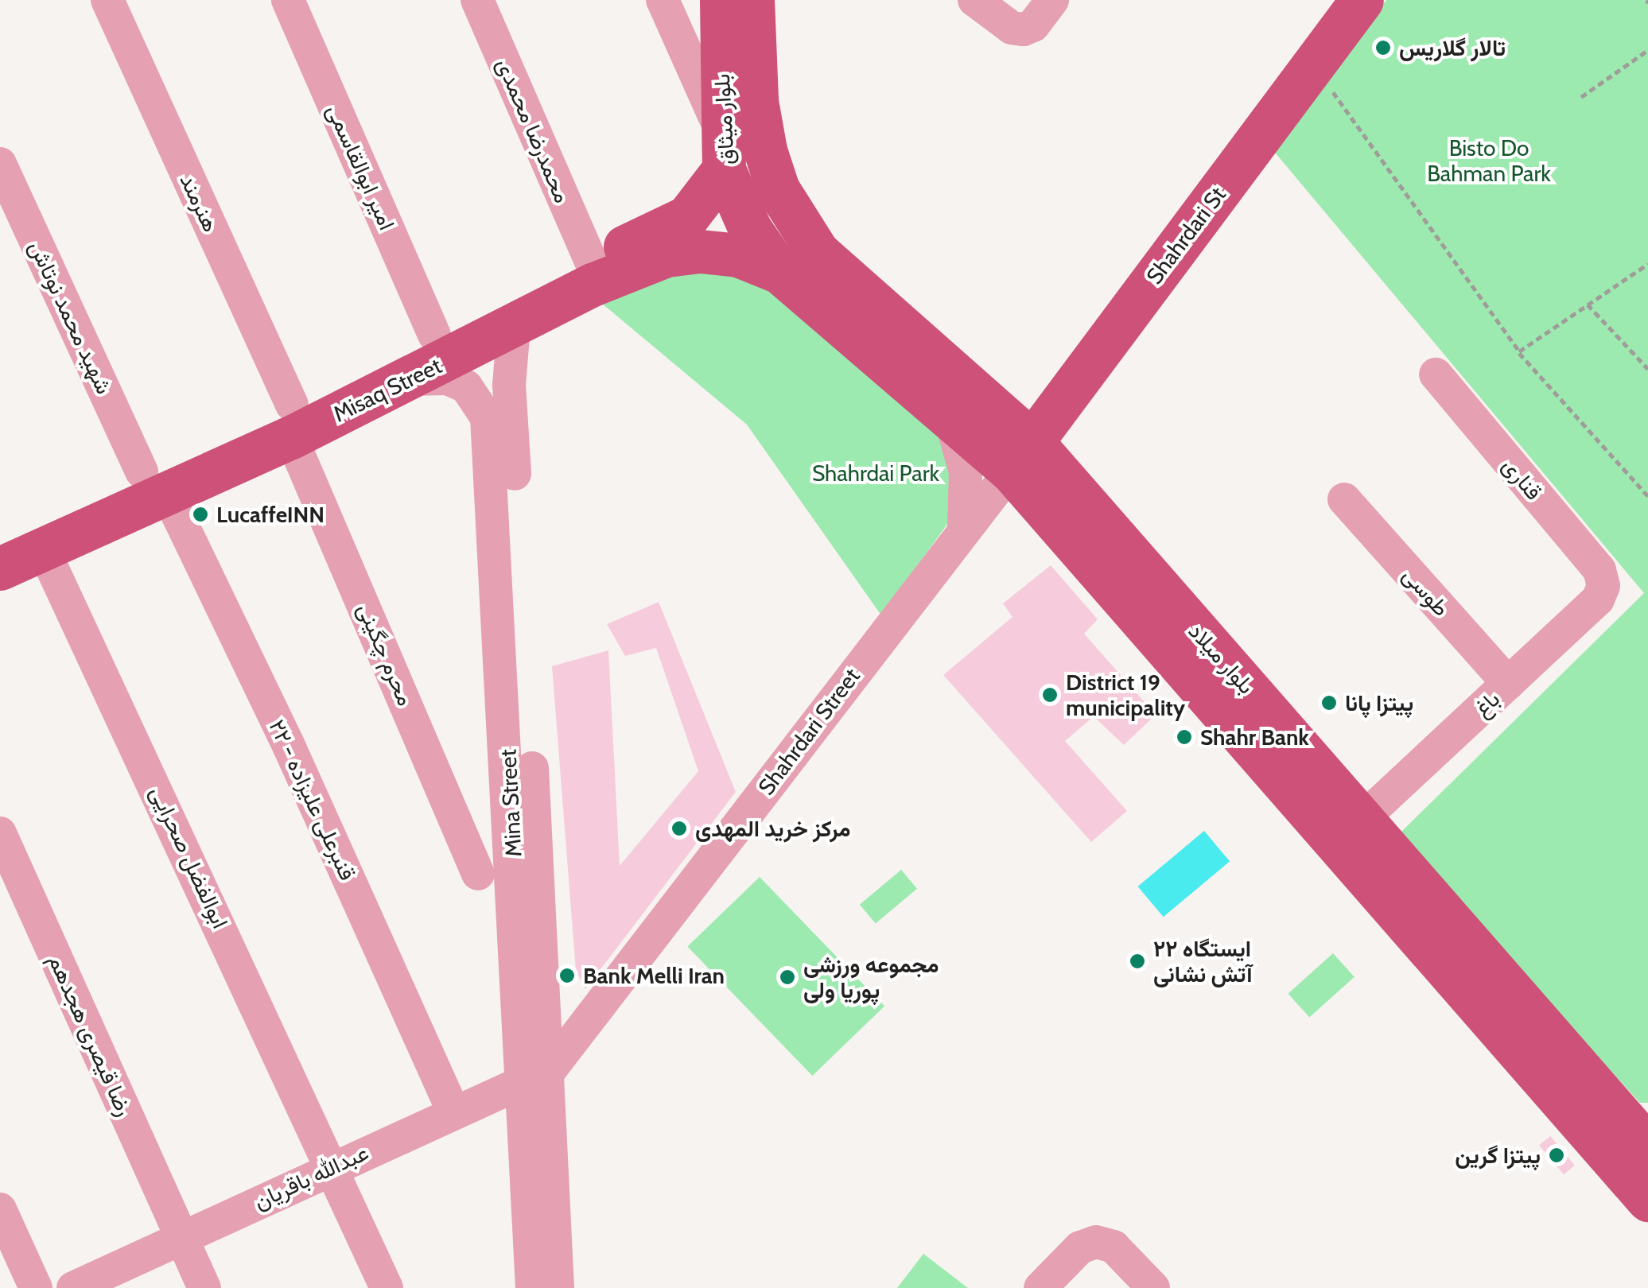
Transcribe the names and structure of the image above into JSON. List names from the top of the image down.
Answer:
{
  "streets": {
    "main road": [
      "بلوار میثاق",
      "Shahrdari St",
      "Misaq Street",
      "بلوار میلاد"
    ],
    "street": [
      "محمدرضا محمدی",
      "امیر ابوالقاسمی",
      "هنرمند",
      "شهید محمد نوتاش",
      "قناری",
      "طوسی",
      "محرم چگینی",
      "باغ",
      "Shahrdari Street",
      "قنبرعلی علیزاده - ۲۲",
      "Mina Street",
      "ابوالفضل صحرایی",
      "رضا قیصری هجدهم",
      "عبدالله باقریان"
    ]
  },
  "crossings": [
    ["بلوار میثاق", "Misaq Street"],
    ["بلوار میثاق", "بلوار میلاد"],
    ["محمدرضا محمدی", "Misaq Street"],
    ["امیر ابوالقاسمی", "Misaq Street"],
    ["هنرمند", "Misaq Street"],
    ["هنرمند", "محرم چگینی"],
    ["Shahrdari St", "بلوار میلاد"],
    ["Shahrdari St", "Shahrdari Street"],
    ["شهید محمد نوتاش", "Misaq Street"],
    ["شهید محمد نوتاش", "قنبرعلی علیزاده - ۲۲"],
    ["Misaq Street", "محرم چگینی"],
    ["Misaq Street", "بلوار میلاد"],
    ["Misaq Street", "قنبرعلی علیزاده - ۲۲"],
    ["Misaq Street", "Mina Street"],
    ["Misaq Street", "ابوالفضل صحرایی"],
    ["قناری", "باغ"],
    ["طوسی", "باغ"],
    ["بلوار میلاد", "باغ"],
    ["بلوار میلاد", "Shahrdari Street"],
    ["Shahrdari Street", "Mina Street"],
    ["Shahrdari Street", "عبدالله باقریان"],
    ["قنبرعلی علیزاده - ۲۲", "عبدالله باقریان"],
    ["Mina Street", "عبدالله باقریان"],
    ["ابوالفضل صحرایی", "عبدالله باقریان"],
    ["رضا قیصری هجدهم", "عبدالله باقریان"]
  ],
  "parks": ["Bisto Do Bahman Park", "Shahrdai Park"],
  "places": [
    "تالار گلاریس",
    "LucaffeINN",
    "District 19 municipality",
    "پیتزا پانا",
    "Shahr Bank",
    "مرکز خرید المهدی",
    "ایستگاه ۲۲ آتش نشانی",
    "Bank Melli Iran",
    "مجموعه ورزشی پوریا ولی",
    "پیتزا گرین"
  ]
}
